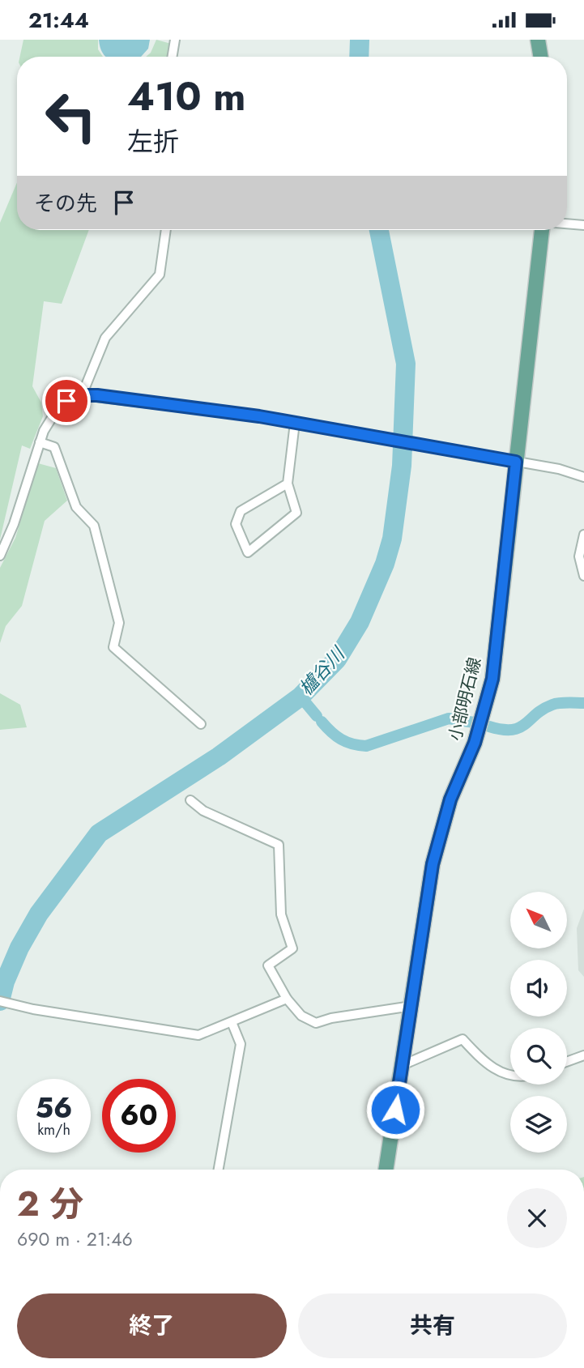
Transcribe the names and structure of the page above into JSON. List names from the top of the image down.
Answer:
{
  "streets": {
    "main road": ["小部明石線"]
  },
  "water": ["櫨谷川"],
  "north": "top left",
  "page": {
    "status": "21:44",
    "turn": ["410 m", "左折"],
    "then": "その先",
    "speed": "56 km/h",
    "limit": "60",
    "heading": ["2 分", "690 m · 21:46"],
    "buttons": ["終了", "共有"]
  }
}
